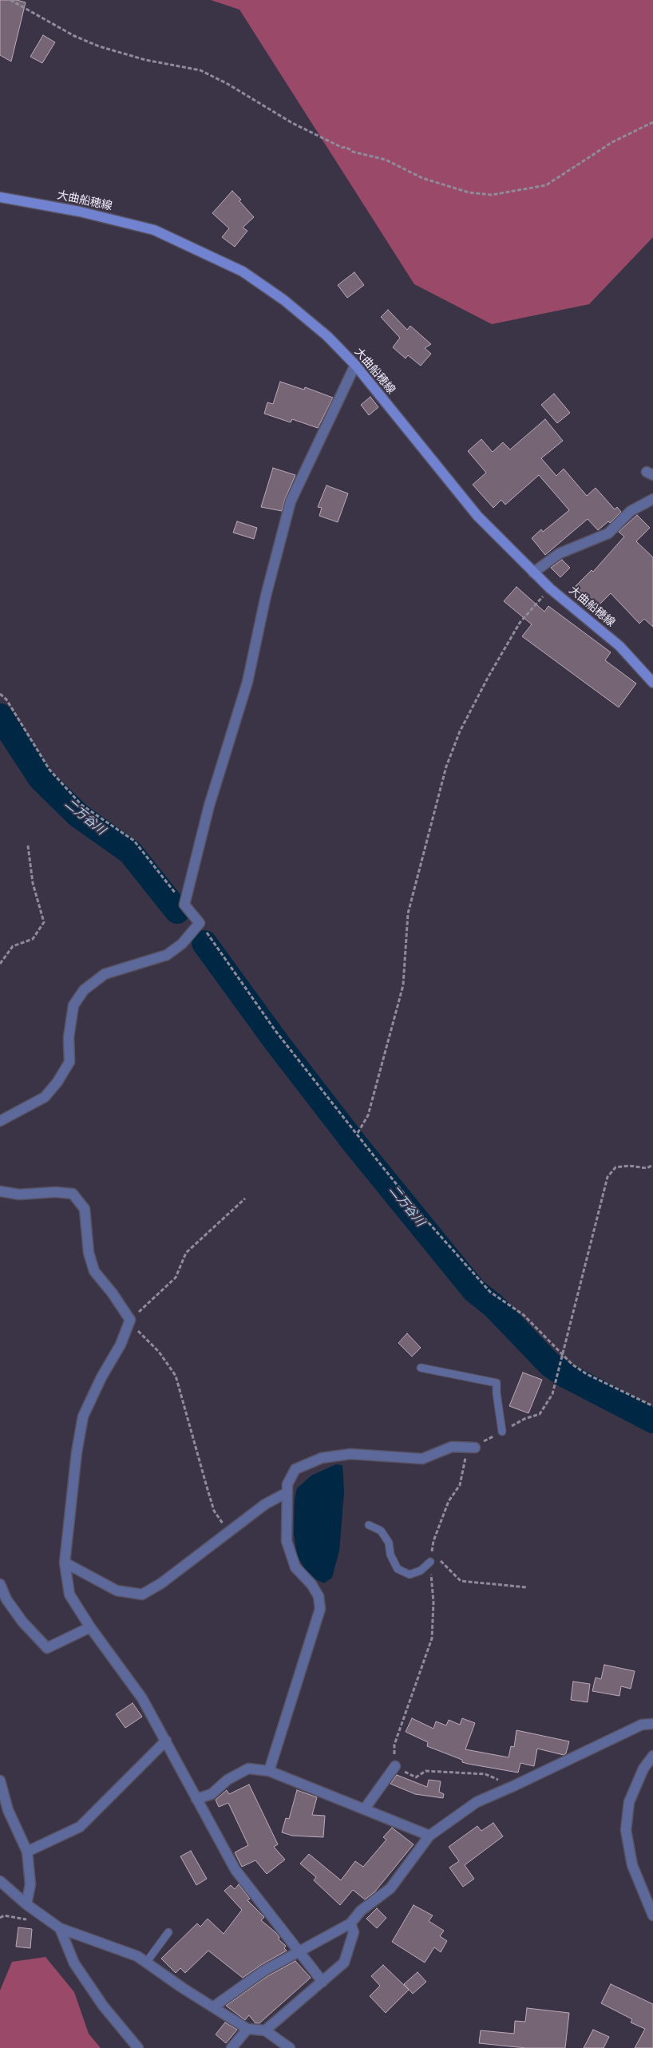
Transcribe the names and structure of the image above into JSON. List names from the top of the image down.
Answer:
{
  "streets": {
    "main road": ["大曲船穂線"]
  },
  "water": ["二万谷川"]
}
